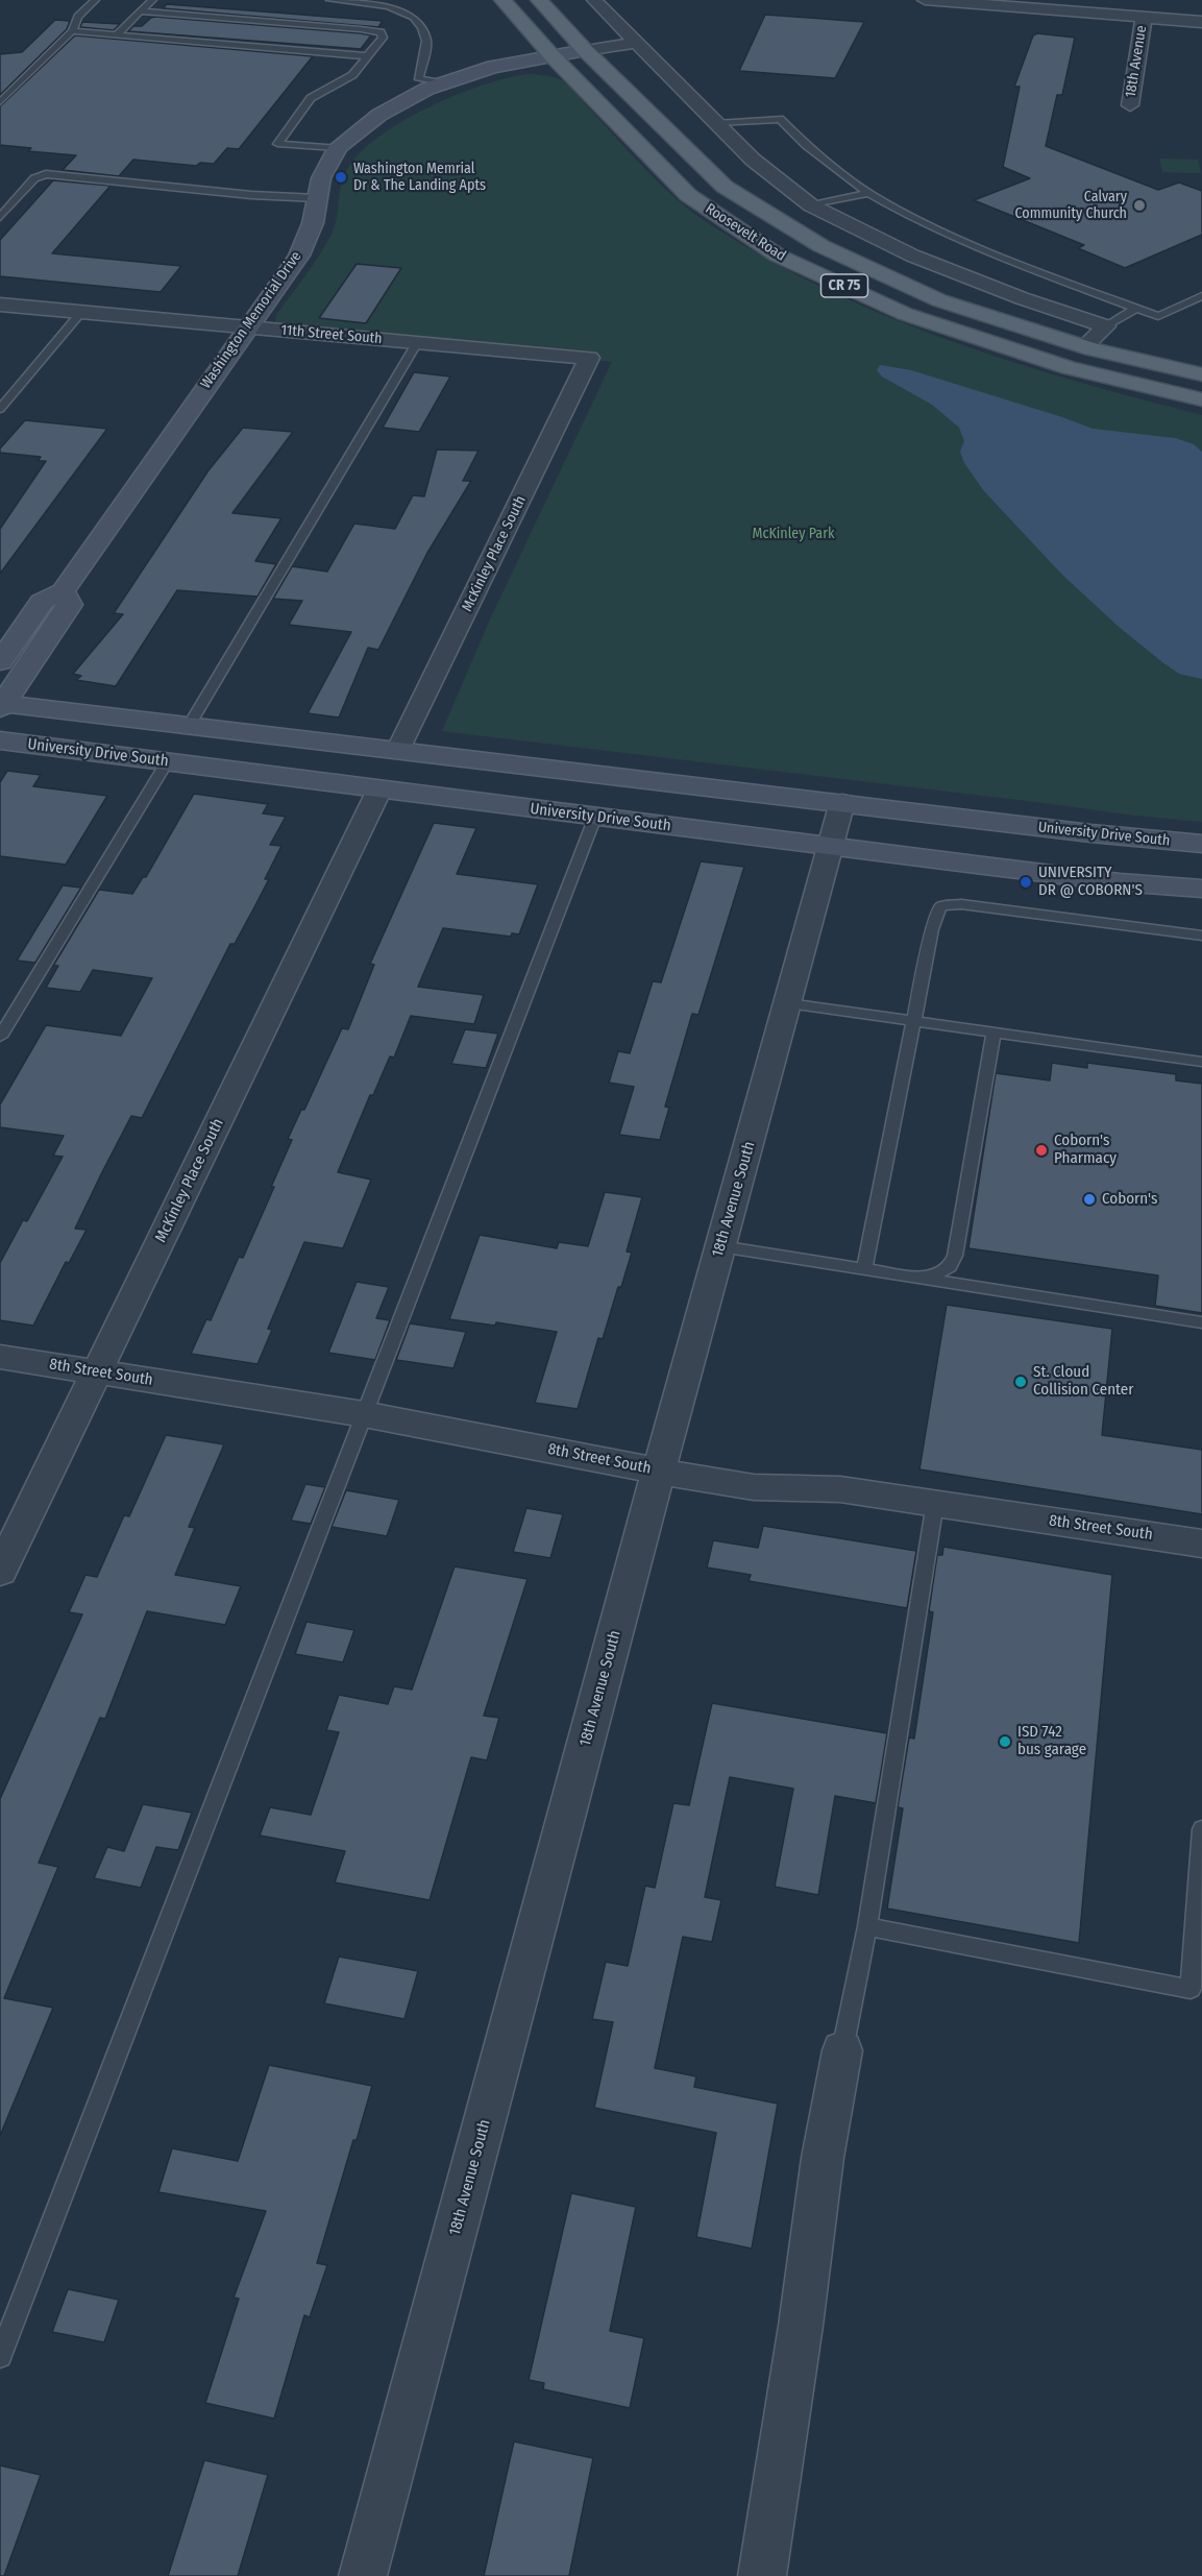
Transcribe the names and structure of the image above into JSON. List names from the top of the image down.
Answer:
{
  "streets": {
    "main road": [
      "Roosevelt Road",
      "CR 75",
      "Washington Memorial Drive",
      "University Drive South"
    ],
    "street": [
      "18th Avenue",
      "11th Street South",
      "McKinley Place South",
      "18th Avenue South",
      "8th Street South"
    ]
  },
  "crossings": [
    ["Roosevelt Road", "Washington Memorial Drive"],
    ["Washington Memorial Drive", "11th Street South"],
    ["11th Street South", "McKinley Place South"],
    ["McKinley Place South", "University Drive South"],
    ["McKinley Place South", "8th Street South"],
    ["University Drive South", "18th Avenue South"],
    ["18th Avenue South", "8th Street South"]
  ],
  "parks": ["McKinley Park"],
  "places": [
    "Washington Memrial Dr & The Landing Apts",
    "Calvary Community Church",
    "UNIVERSITY DR @ COBORN'S",
    "Coborn's Pharmacy",
    "Coborn's",
    "St. Cloud Collision Center",
    "ISD 742 bus garage"
  ]
}
